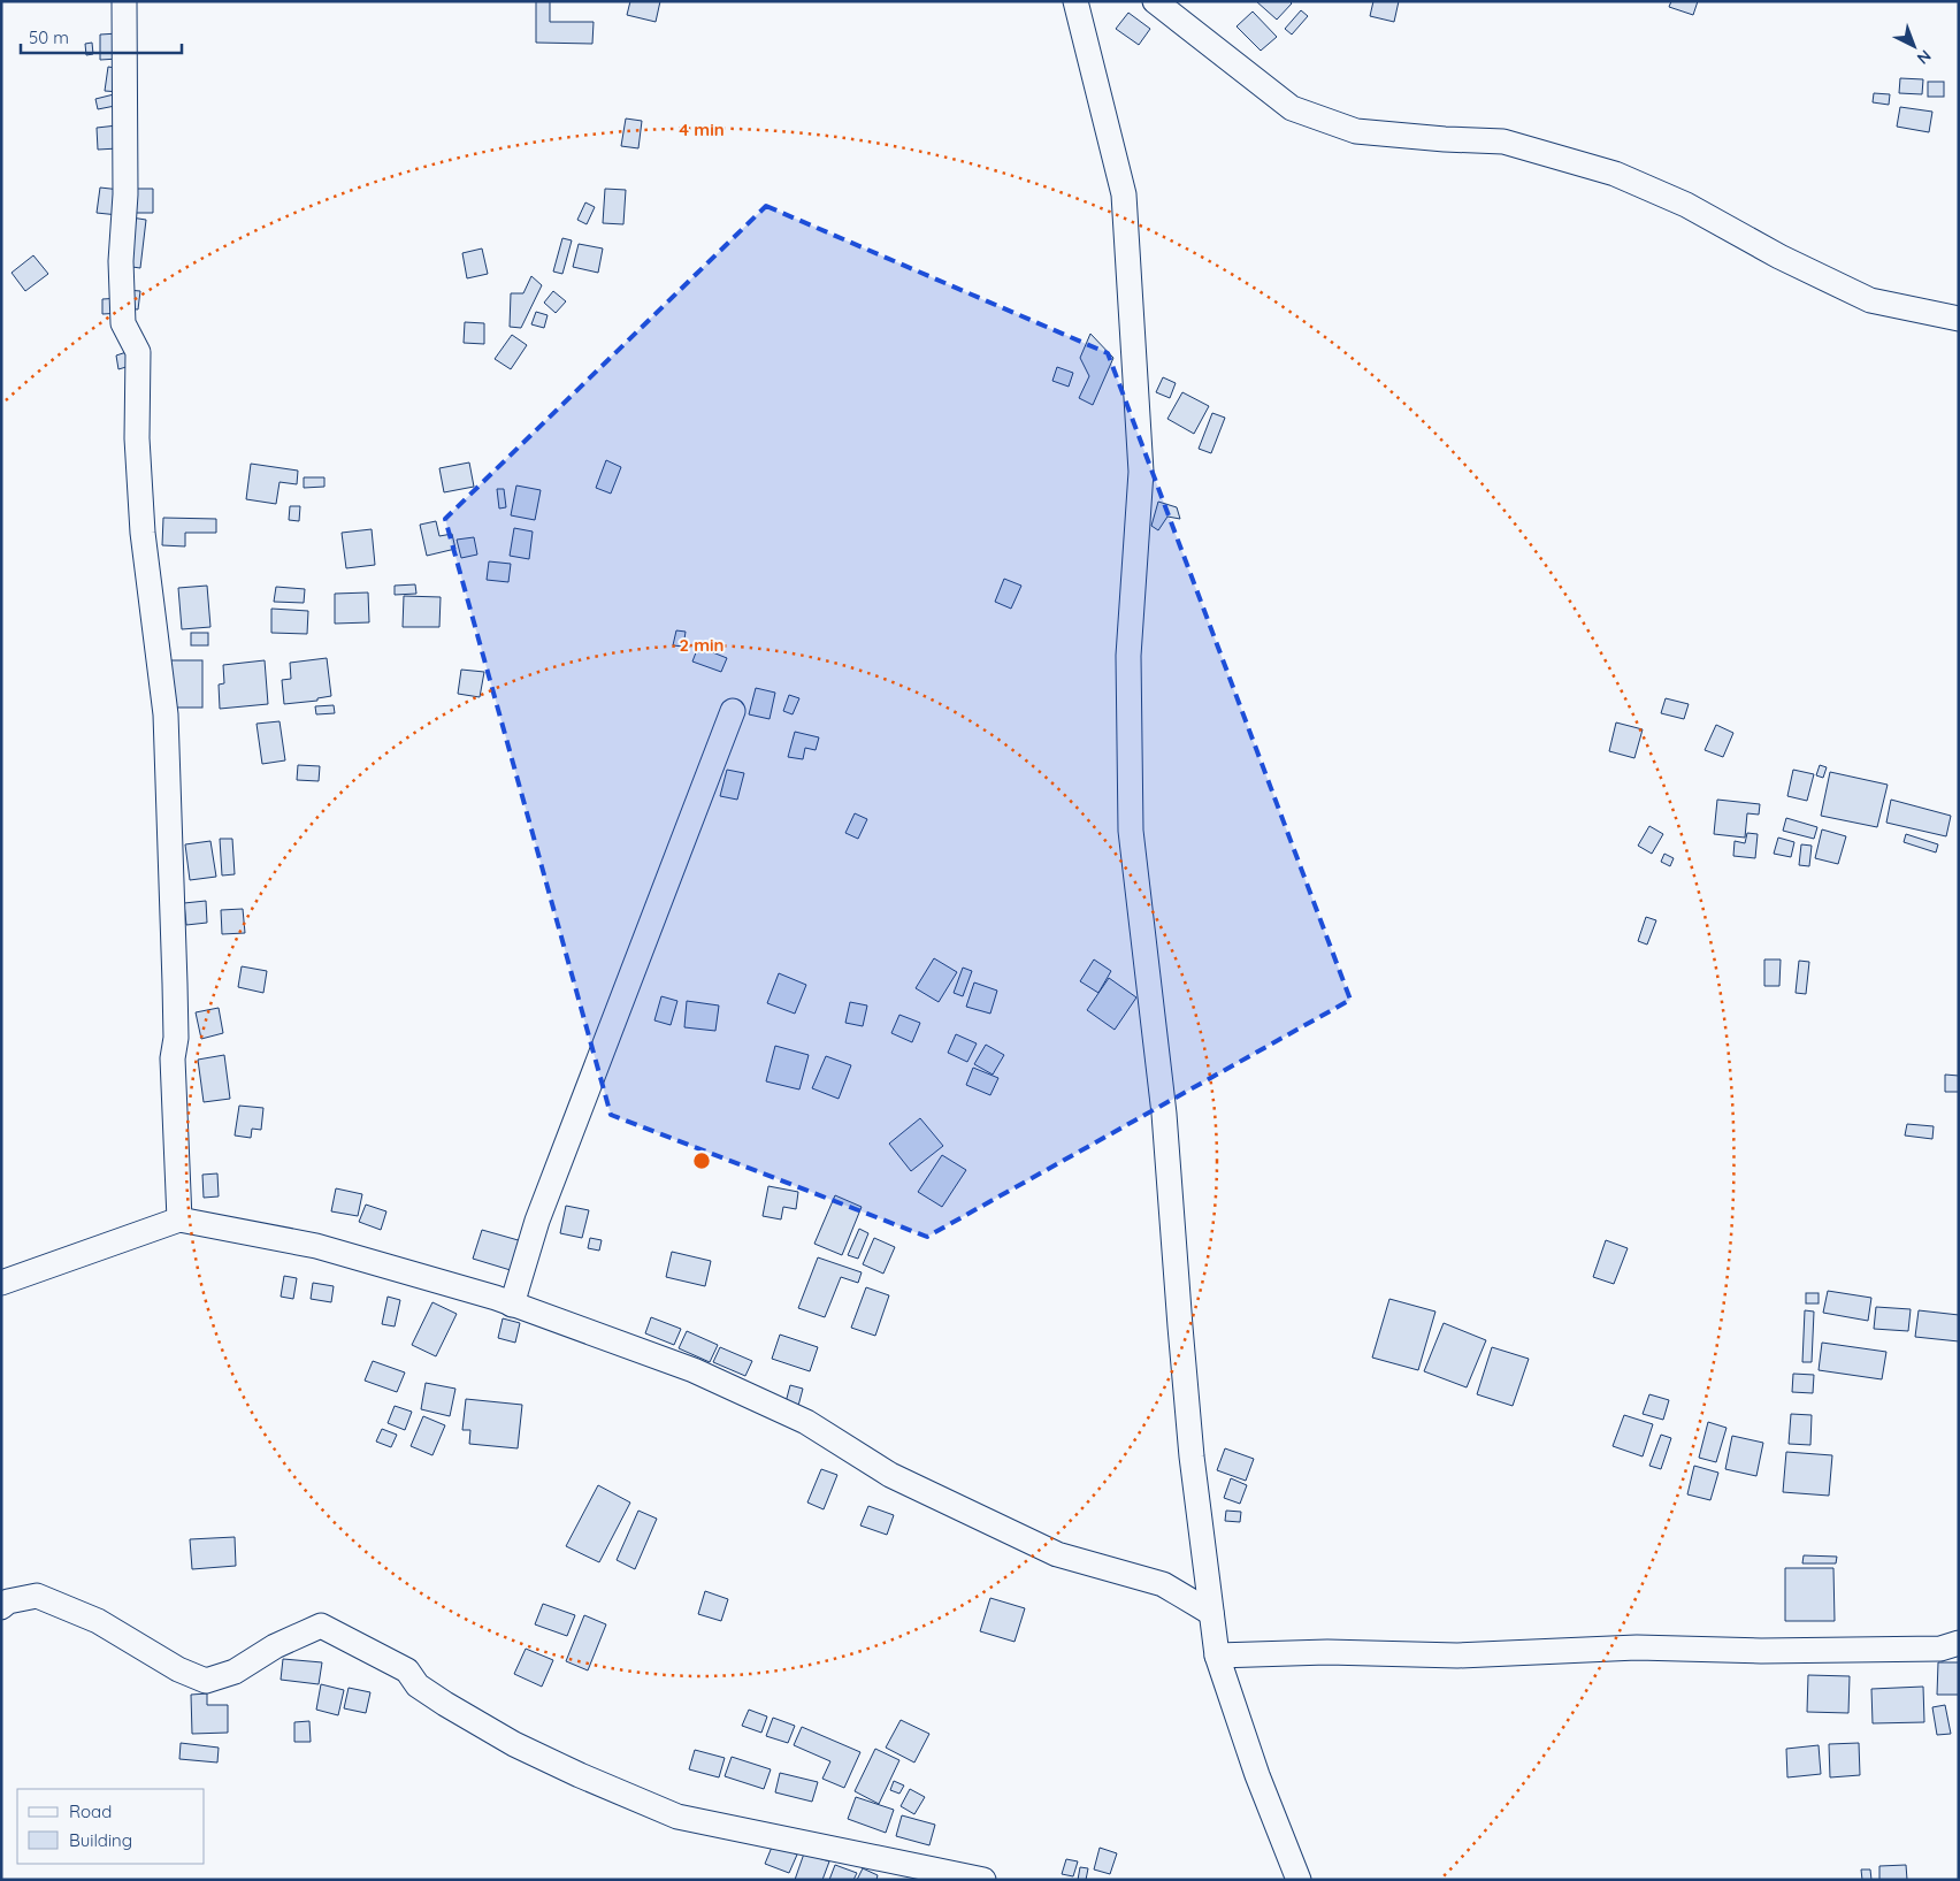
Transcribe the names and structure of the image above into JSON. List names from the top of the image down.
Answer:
{
  "legend": ["Road", "Building"],
  "scale_bar": "50 m",
  "north": "bottom right",
  "rings": ["4 min", "2 min"]
}
